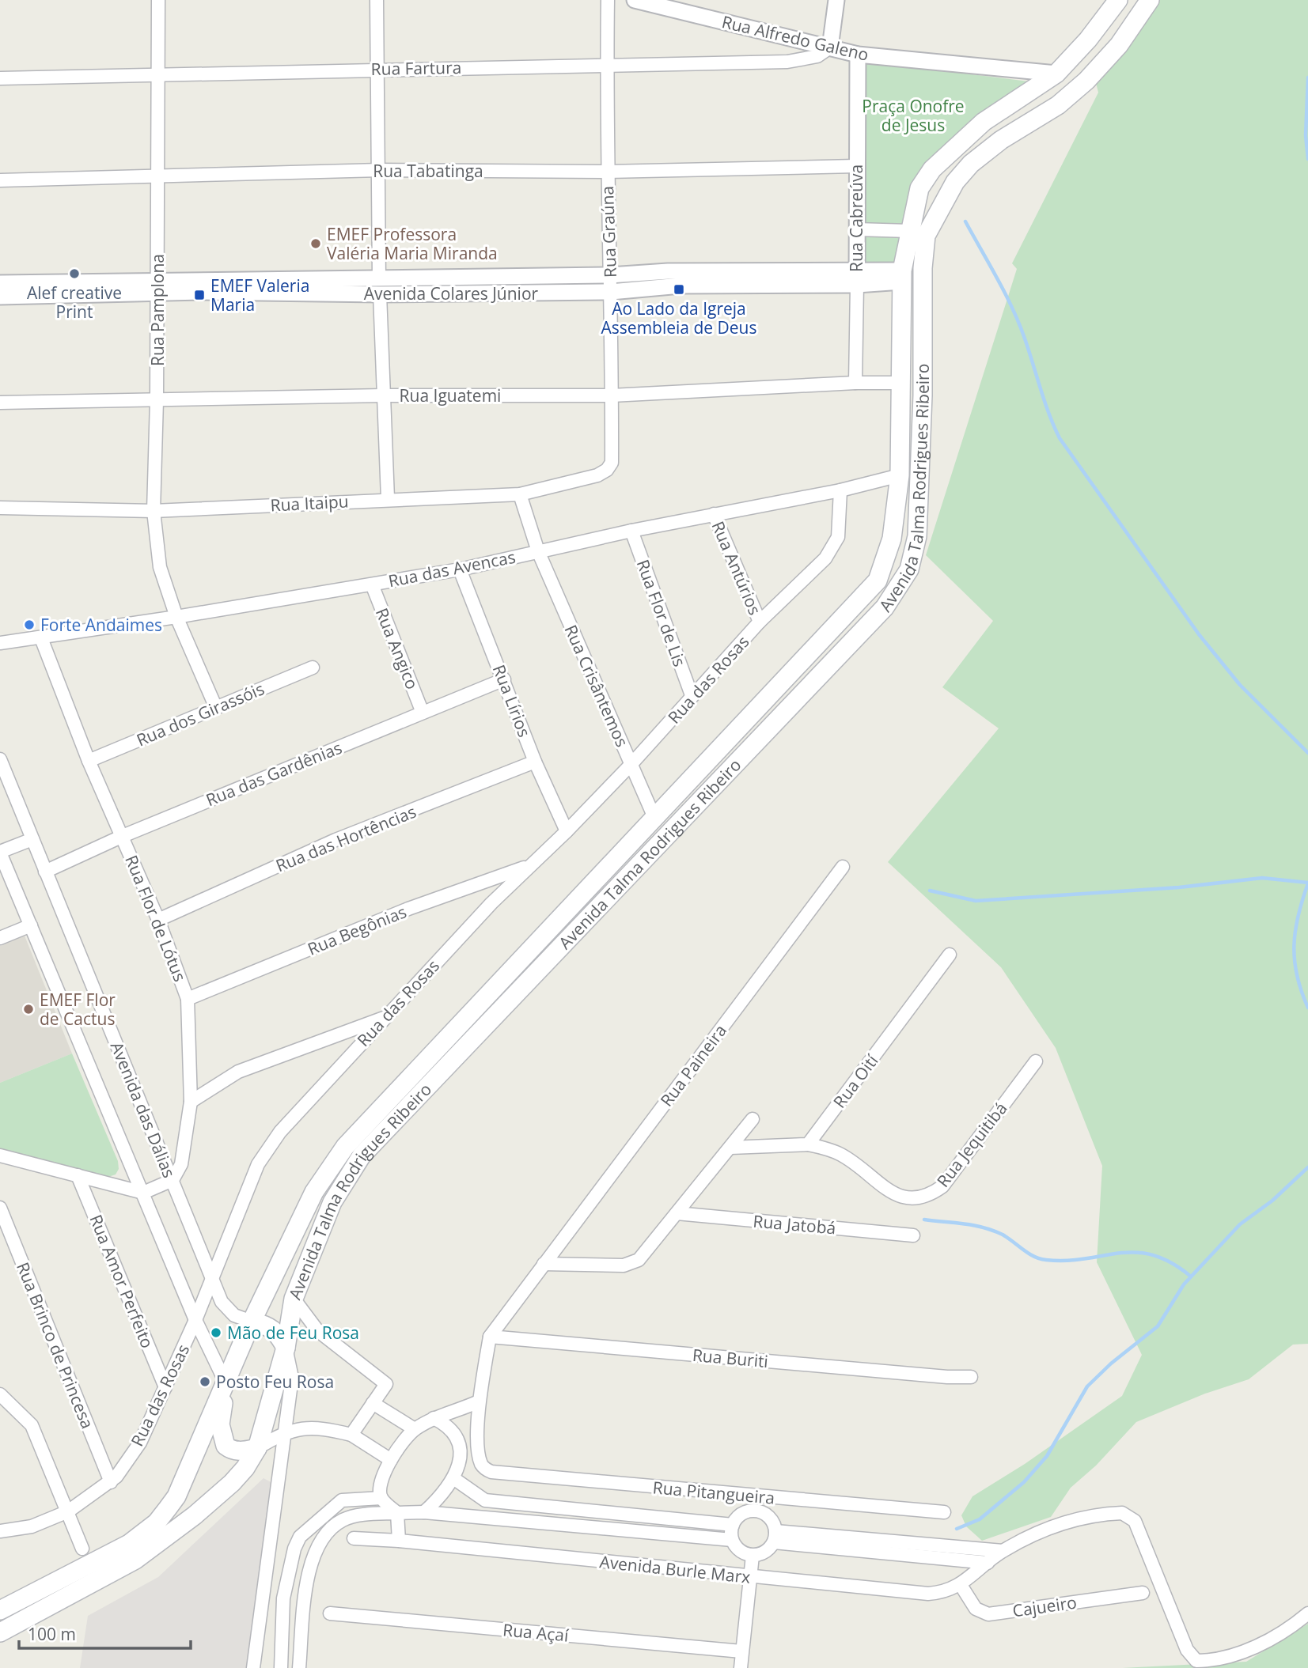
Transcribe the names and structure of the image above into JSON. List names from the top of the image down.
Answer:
{
  "streets": {
    "main road": ["Avenida Talma Rodrigues Ribeiro"],
    "street": [
      "Rua Alfredo Galeno",
      "Rua Fartura",
      "Rua Tabatinga",
      "Rua Cabreúva",
      "Rua Graúna",
      "Avenida Colares Júnior",
      "Rua Pamplona",
      "Rua Iguatemi",
      "Rua Itaipu",
      "Rua Antúrios",
      "Rua das Avencas",
      "Rua Flor de Lis",
      "Rua Angico",
      "Rua das Rosas",
      "Rua Crisântemos",
      "Rua Lírios",
      "Rua dos Girassóis",
      "Rua das Gardênias",
      "Rua das Hortências",
      "Rua Flor de Lótus",
      "Rua Begônias",
      "Rua Paineira",
      "Rua Oití",
      "Avenida das Dálias",
      "Rua Jequitibá",
      "Rua Jatobá",
      "Rua Amor Perfeito",
      "Rua Brinco de Princesa",
      "Rua Buriti",
      "Rua Pitangueira",
      "Avenida Burle Marx",
      "Cajueiro",
      "Rua Açaí"
    ]
  },
  "crossings": [
    ["Rua Alfredo Galeno", "Rua Fartura"],
    ["Rua Alfredo Galeno", "Rua Cabreúva"],
    ["Rua Alfredo Galeno", "Avenida Talma Rodrigues Ribeiro"],
    ["Rua Fartura", "Rua Graúna"],
    ["Rua Fartura", "Rua Pamplona"],
    ["Rua Tabatinga", "Rua Cabreúva"],
    ["Rua Tabatinga", "Rua Graúna"],
    ["Rua Tabatinga", "Rua Pamplona"],
    ["Rua Cabreúva", "Avenida Colares Júnior"],
    ["Rua Cabreúva", "Rua Iguatemi"],
    ["Rua Graúna", "Avenida Colares Júnior"],
    ["Rua Graúna", "Rua Iguatemi"],
    ["Rua Graúna", "Rua Itaipu"],
    ["Avenida Colares Júnior", "Rua Pamplona"],
    ["Avenida Colares Júnior", "Avenida Talma Rodrigues Ribeiro"],
    ["Rua Pamplona", "Rua Iguatemi"],
    ["Rua Pamplona", "Rua Itaipu"],
    ["Rua Pamplona", "Rua das Avencas"],
    ["Rua Pamplona", "Rua dos Girassóis"],
    ["Rua Iguatemi", "Avenida Talma Rodrigues Ribeiro"],
    ["Avenida Talma Rodrigues Ribeiro", "Rua das Avencas"],
    ["Avenida Talma Rodrigues Ribeiro", "Rua Crisântemos"],
    ["Avenida Talma Rodrigues Ribeiro", "Avenida das Dálias"],
    ["Rua Itaipu", "Rua Crisântemos"],
    ["Rua Antúrios", "Rua das Avencas"],
    ["Rua Antúrios", "Rua das Rosas"],
    ["Rua das Avencas", "Rua Flor de Lis"],
    ["Rua das Avencas", "Rua Angico"],
    ["Rua das Avencas", "Rua das Rosas"],
    ["Rua das Avencas", "Rua Crisântemos"],
    ["Rua das Avencas", "Rua Lírios"],
    ["Rua das Avencas", "Rua Flor de Lótus"],
    ["Rua Flor de Lis", "Rua das Rosas"],
    ["Rua Angico", "Rua das Gardênias"],
    ["Rua das Rosas", "Rua Crisântemos"],
    ["Rua das Rosas", "Rua Lírios"],
    ["Rua das Rosas", "Rua Begônias"],
    ["Rua das Rosas", "Avenida das Dálias"],
    ["Rua das Rosas", "Rua Amor Perfeito"],
    ["Rua das Rosas", "Rua Brinco de Princesa"],
    ["Rua Lírios", "Rua das Gardênias"],
    ["Rua Lírios", "Rua das Hortências"],
    ["Rua dos Girassóis", "Rua Flor de Lótus"],
    ["Rua das Gardênias", "Rua Flor de Lótus"],
    ["Rua das Gardênias", "Avenida das Dálias"],
    ["Rua das Hortências", "Rua Flor de Lótus"],
    ["Rua Flor de Lótus", "Rua Begônias"],
    ["Rua Flor de Lótus", "Avenida das Dálias"],
    ["Rua Paineira", "Rua Buriti"],
    ["Rua Oití", "Rua Jequitibá"],
    ["Avenida Burle Marx", "Cajueiro"]
  ],
  "parks": ["Praça Onofre de Jesus"],
  "places": {
    "other": [
      "EMEF Professora Valéria Maria Miranda",
      "Alef creative Print",
      "Forte Andaimes",
      "EMEF Flor de Cactus",
      "Mão de Feu Rosa",
      "Posto Feu Rosa"
    ],
    "transit": ["Ao Lado da Igreja Assembleia de Deus", "EMEF Valeria Maria"]
  },
  "scale_bar": "100 m"
}
